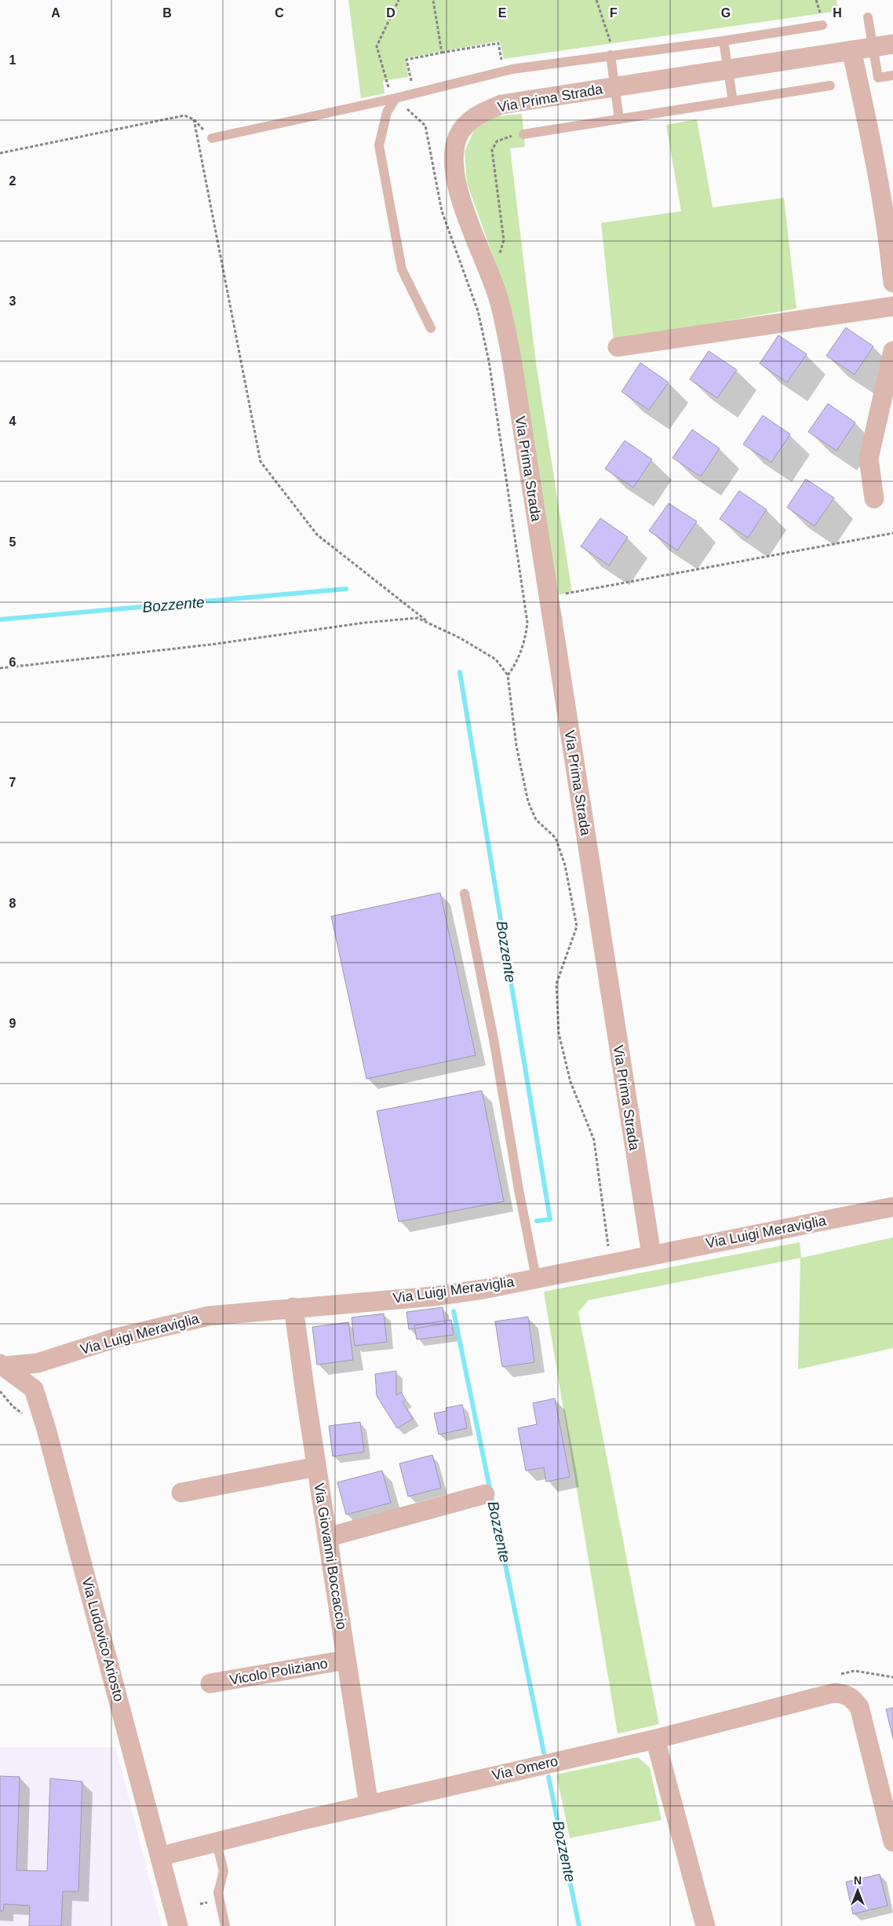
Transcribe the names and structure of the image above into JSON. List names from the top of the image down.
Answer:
{
  "streets": {
    "street": [
      "Via Prima Strada",
      "Via Luigi Meraviglia",
      "Via Giovanni Boccaccio",
      "Via Ludovico Ariosto",
      "Vicolo Poliziano",
      "Via Omero"
    ]
  },
  "crossings": [
    ["Via Prima Strada", "Via Luigi Meraviglia"],
    ["Via Luigi Meraviglia", "Via Giovanni Boccaccio"],
    ["Via Giovanni Boccaccio", "Vicolo Poliziano"],
    ["Via Giovanni Boccaccio", "Via Omero"],
    ["Via Ludovico Ariosto", "Via Omero"]
  ],
  "water": ["Bozzente"],
  "north": "top",
  "grid": {
    "columns": [
      "A",
      "B",
      "C",
      "D",
      "E",
      "F",
      "G",
      "H"
    ],
    "rows": [
      "1",
      "2",
      "3",
      "4",
      "5",
      "6",
      "7",
      "8",
      "9"
    ]
  }
}
